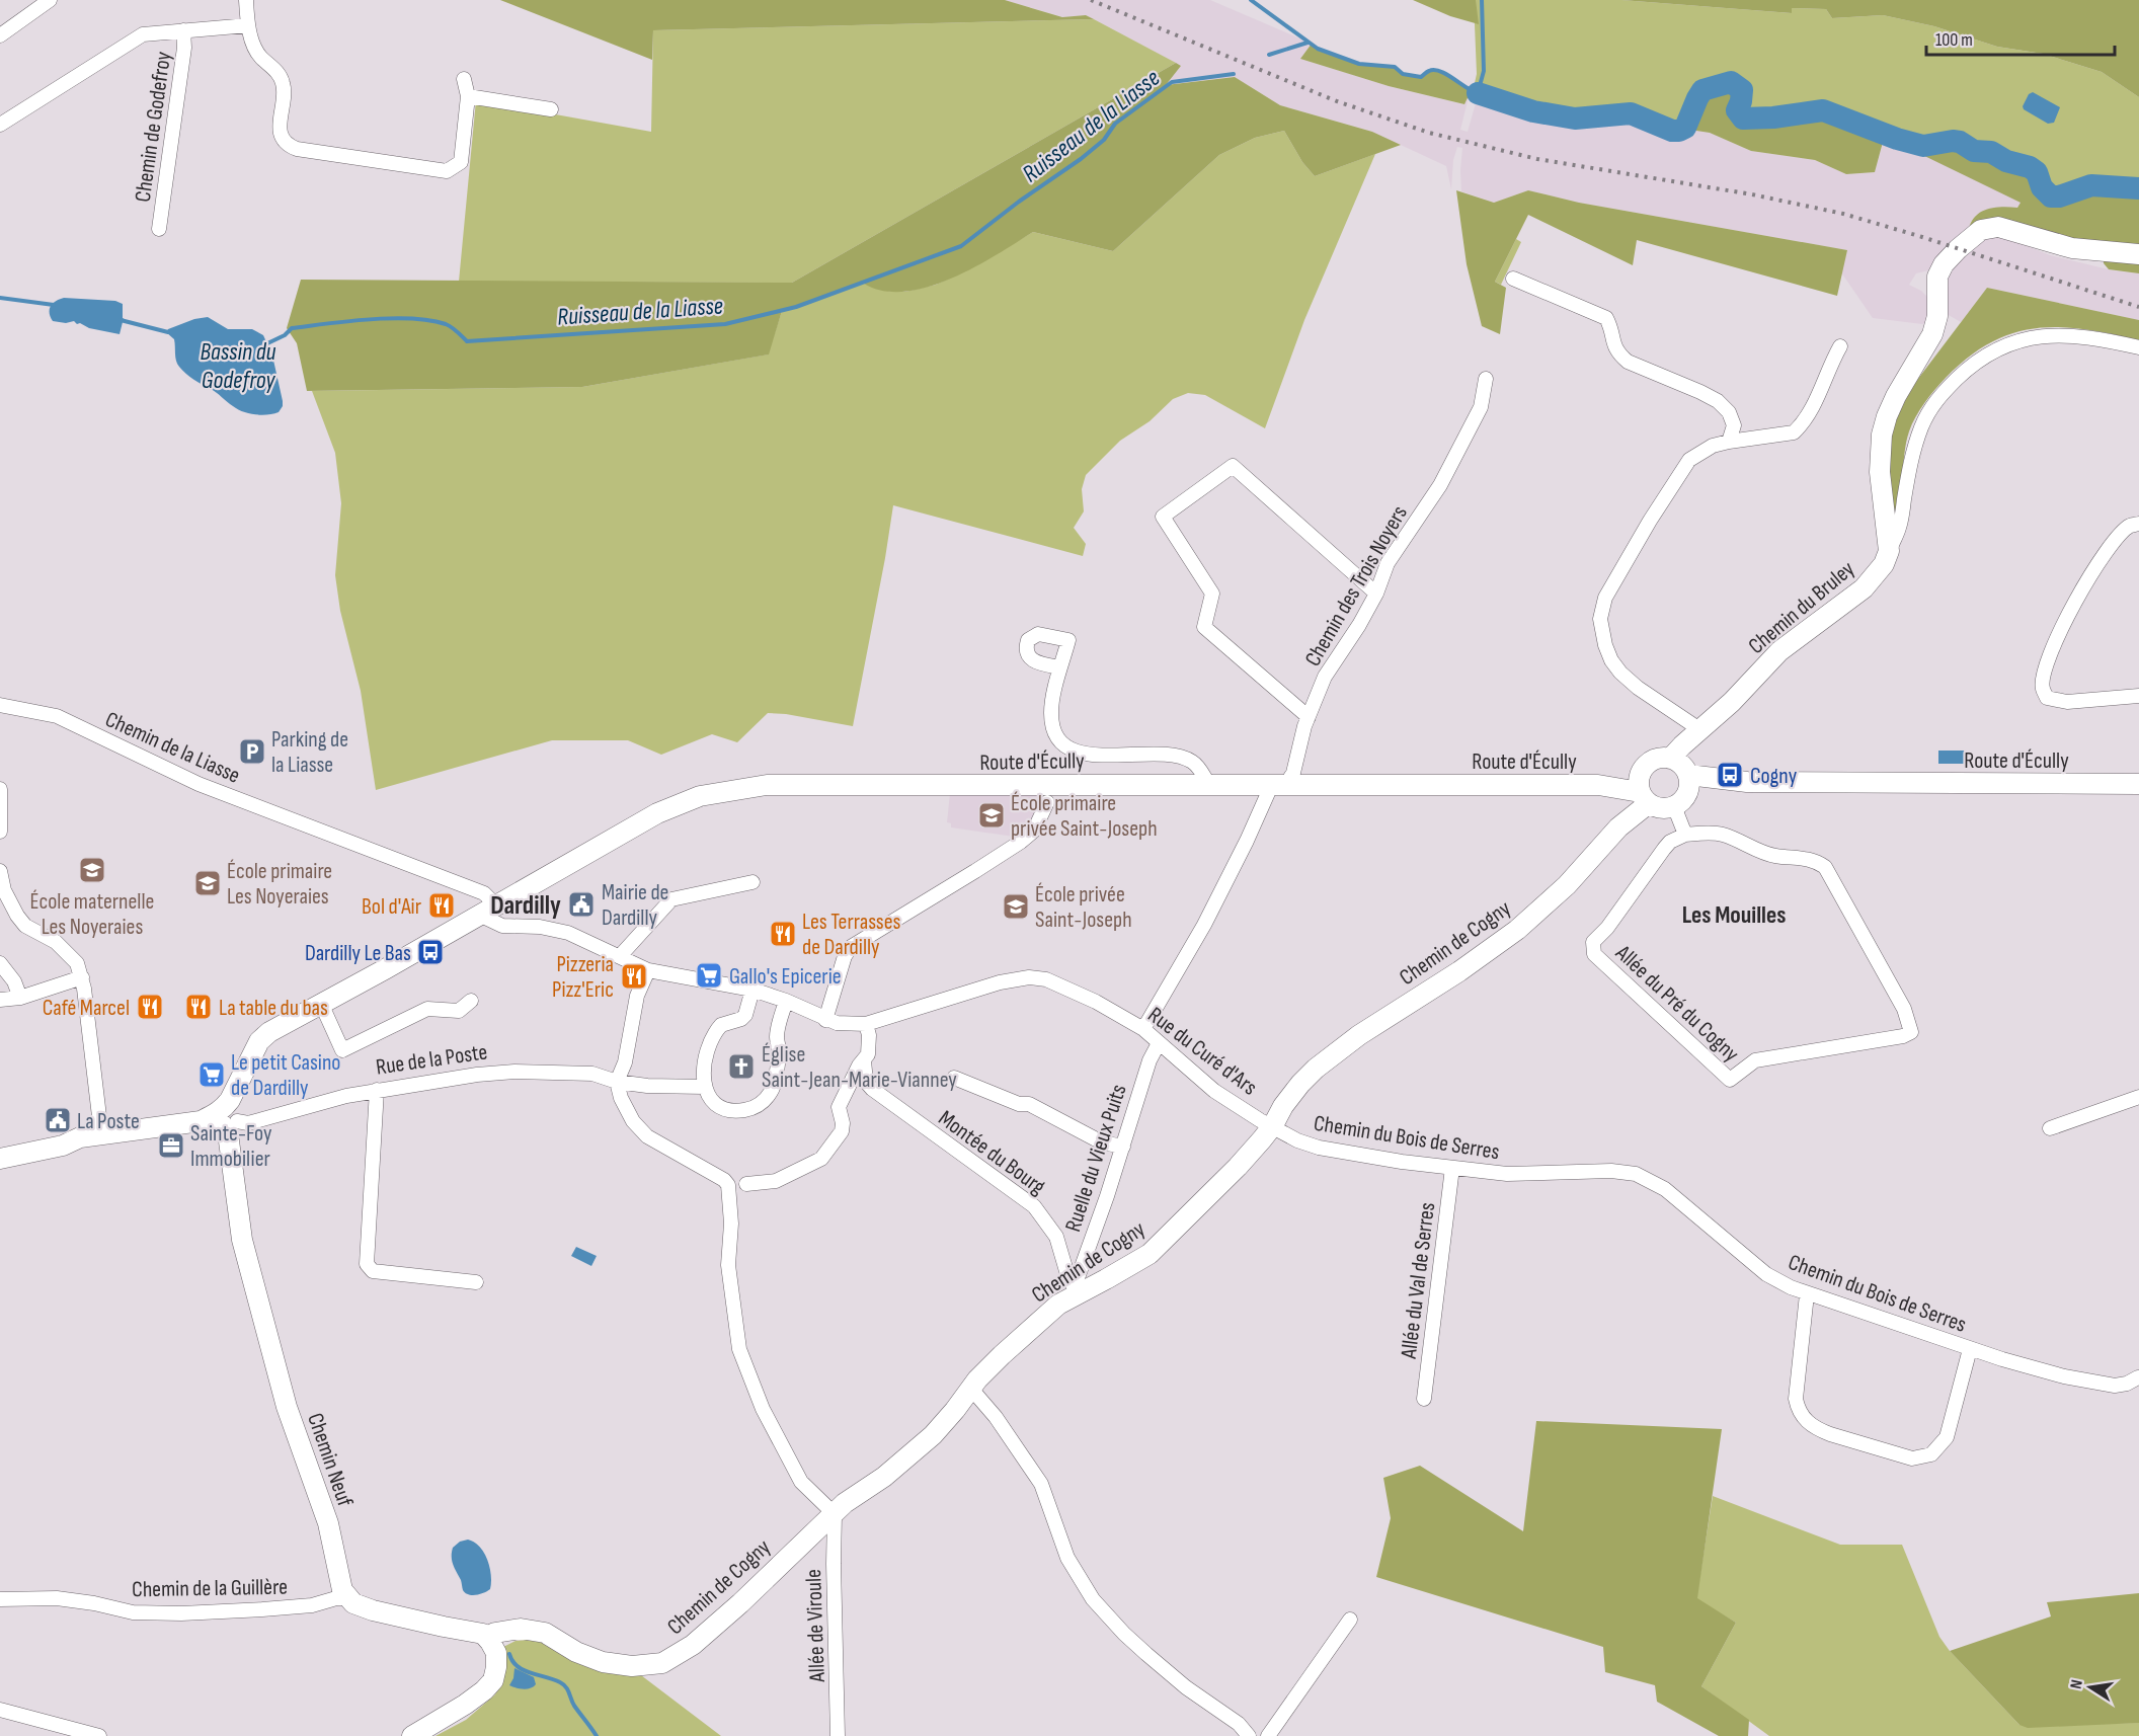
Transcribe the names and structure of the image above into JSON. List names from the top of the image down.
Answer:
{
  "streets": {
    "street": [
      "Chemin de Godefroy",
      "Chemin des Trois Noyers",
      "Chemin du Bruley",
      "Chemin de la Liasse",
      "Route d'Écully",
      "Chemin de Cogny",
      "Allée du Pré du Cogny",
      "Rue du Curé d'Ars",
      "Rue de la Poste",
      "Chemin du Bois de Serres",
      "Montée du Bourg",
      "Ruelle du Vieux Puits",
      "Allée du Val de Serres",
      "Chemin Neuf",
      "Chemin de la Guillère",
      "Allée de Viroule"
    ]
  },
  "crossings": [
    ["Chemin des Trois Noyers", "Route d'Écully"],
    ["Chemin des Trois Noyers", "Rue du Curé d'Ars"],
    ["Chemin de la Liasse", "Route d'Écully"],
    ["Chemin de la Liasse", "Rue du Curé d'Ars"],
    ["Route d'Écully", "Chemin de Cogny"],
    ["Chemin de Cogny", "Rue du Curé d'Ars"],
    ["Chemin de Cogny", "Chemin du Bois de Serres"],
    ["Chemin de Cogny", "Montée du Bourg"],
    ["Chemin de Cogny", "Ruelle du Vieux Puits"],
    ["Chemin de Cogny", "Allée de Viroule"],
    ["Rue du Curé d'Ars", "Chemin du Bois de Serres"],
    ["Rue du Curé d'Ars", "Ruelle du Vieux Puits"],
    ["Rue de la Poste", "Chemin Neuf"],
    ["Chemin du Bois de Serres", "Allée du Val de Serres"],
    ["Montée du Bourg", "Ruelle du Vieux Puits"],
    ["Chemin Neuf", "Chemin de la Guillère"]
  ],
  "districts": ["Dardilly", "Les Mouilles"],
  "water": ["Ruisseau de la Liasse", "Bassin du Godefroy"],
  "places": {
    "parking": ["Parking de la Liasse"],
    "bus stop": ["Cogny", "Dardilly Le Bas"],
    "school or university": [
      "École primaire privée Saint-Joseph",
      "École maternelle Les Noyeraies",
      "École primaire Les Noyeraies",
      "École privée Saint-Joseph"
    ],
    "public building": ["Mairie de Dardilly", "La Poste"],
    "restaurant": [
      "Bol d'Air",
      "Les Terrasses de Dardilly",
      "Pizzeria Pizz'Eric",
      "Café Marcel",
      "La table du bas"
    ],
    "supermarket": ["Gallo's Epicerie", "Le petit Casino de Dardilly"],
    "church": ["Église Saint-Jean-Marie-Vianney"],
    "office": ["Sainte-Foy Immobilier"]
  },
  "scale_bar": "100 m",
  "north": "left"
}
